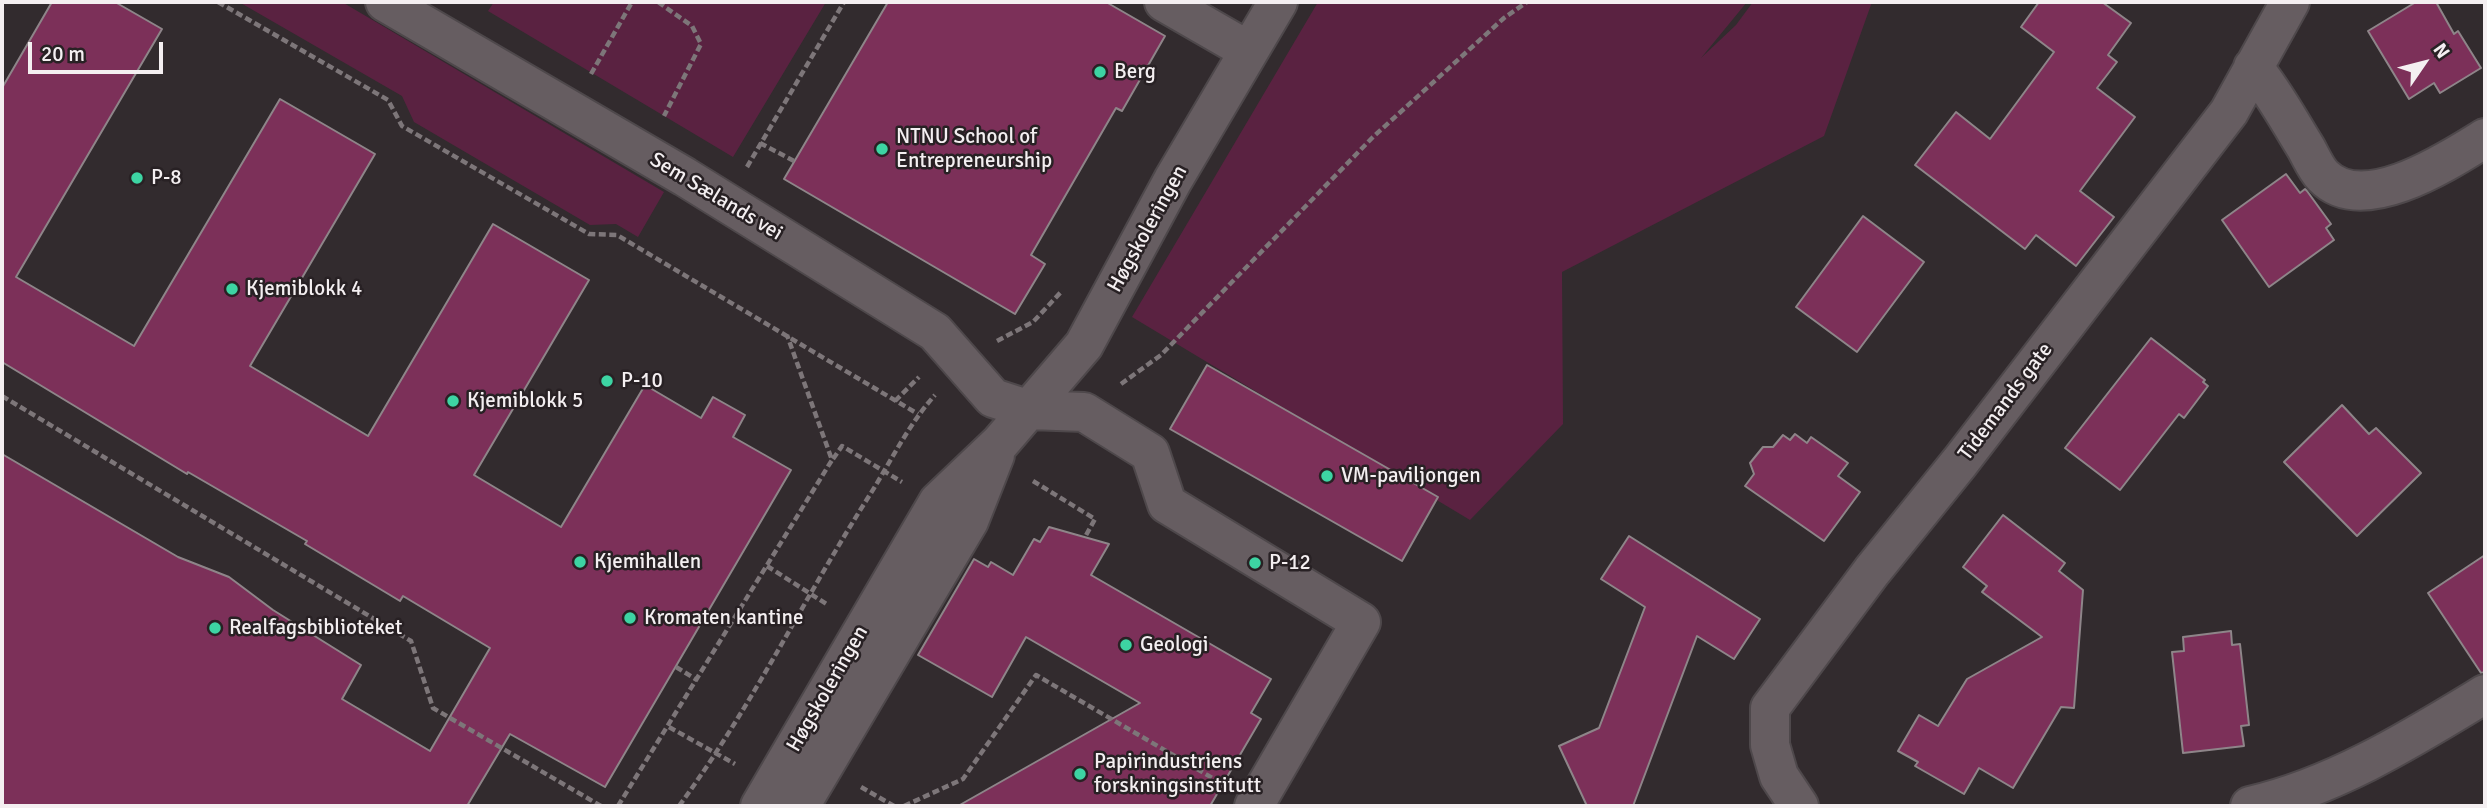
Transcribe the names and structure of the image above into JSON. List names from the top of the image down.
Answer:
{
  "streets": {
    "street": ["Sem Sælands vei", "Høgskoleringen", "Tidemands gate"]
  },
  "crossings": [
    ["Sem Sælands vei", "Høgskoleringen"]
  ],
  "places": [
    "Berg",
    "NTNU School of Entrepreneurship",
    "P-8",
    "Kjemiblokk 4",
    "P-10",
    "Kjemiblokk 5",
    "VM-paviljongen",
    "Kjemihallen",
    "P-12",
    "Kromaten kantine",
    "Realfagsbiblioteket",
    "Geologi",
    "Papirindustriens forskningsinstitutt"
  ],
  "scale_bar": "20 m",
  "north": "top right"
}
